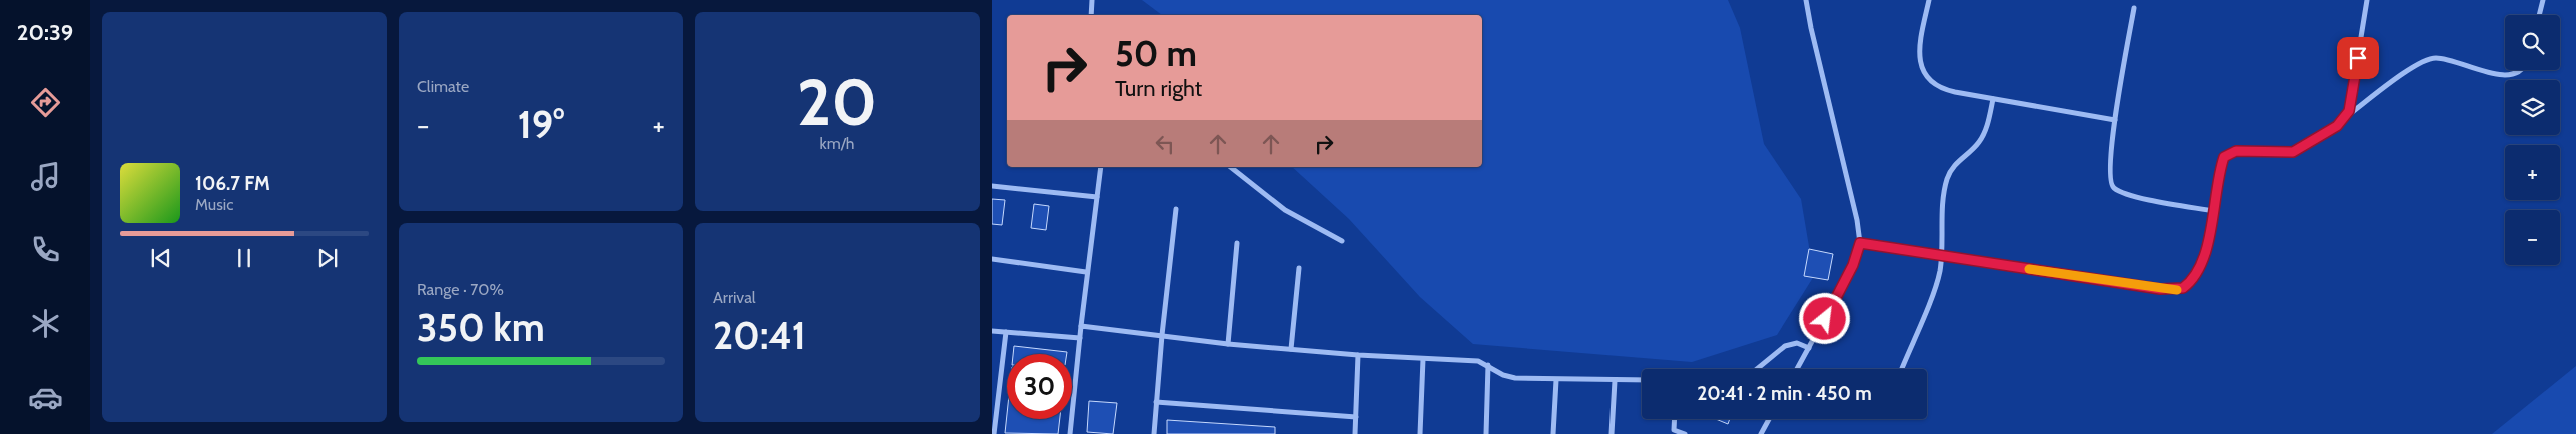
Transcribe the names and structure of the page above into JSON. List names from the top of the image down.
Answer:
{
  "page": {
    "tabs": "20:39",
    "tile": [
      "Climate",
      ["20", "km/h"],
      ["Range · 70%", "350 km"],
      ["Arrival", "20:41"]
    ],
    "map_buttons": ["+", "−"],
    "turn": ["50 m", "Turn right"],
    "heat": ["−", "19°", "+"],
    "song": ["106.7 FM", "Music"],
    "limit": "30",
    "trip": "20:41 · 2 min · 450 m"
  }
}
